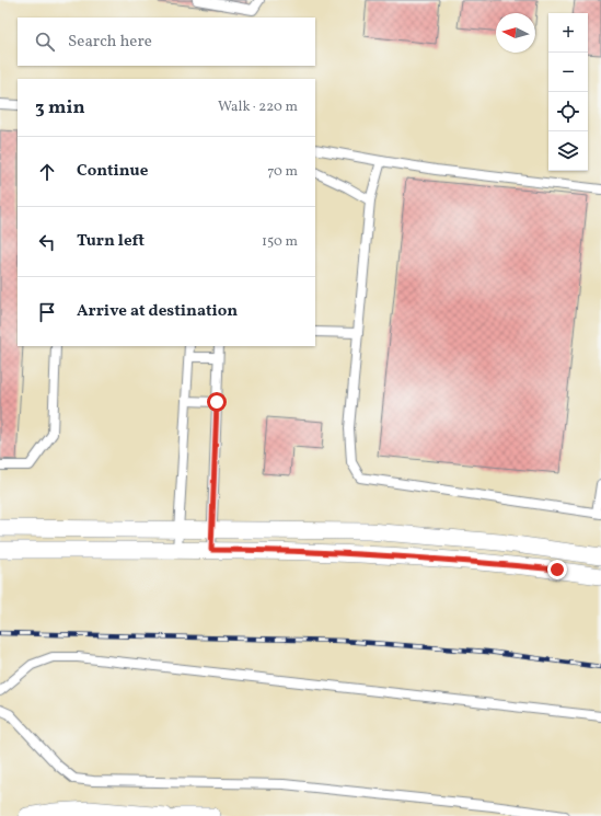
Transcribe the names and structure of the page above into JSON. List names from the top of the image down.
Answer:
{
  "north": "left",
  "page": {
    "map_buttons": ["+", "−"],
    "search": "Search here",
    "heading": ["3 min", "Walk · 220 m"],
    "list": [
      ["Continue", "70 m"],
      ["Turn left", "150 m"],
      "Arrive at destination"
    ]
  }
}
